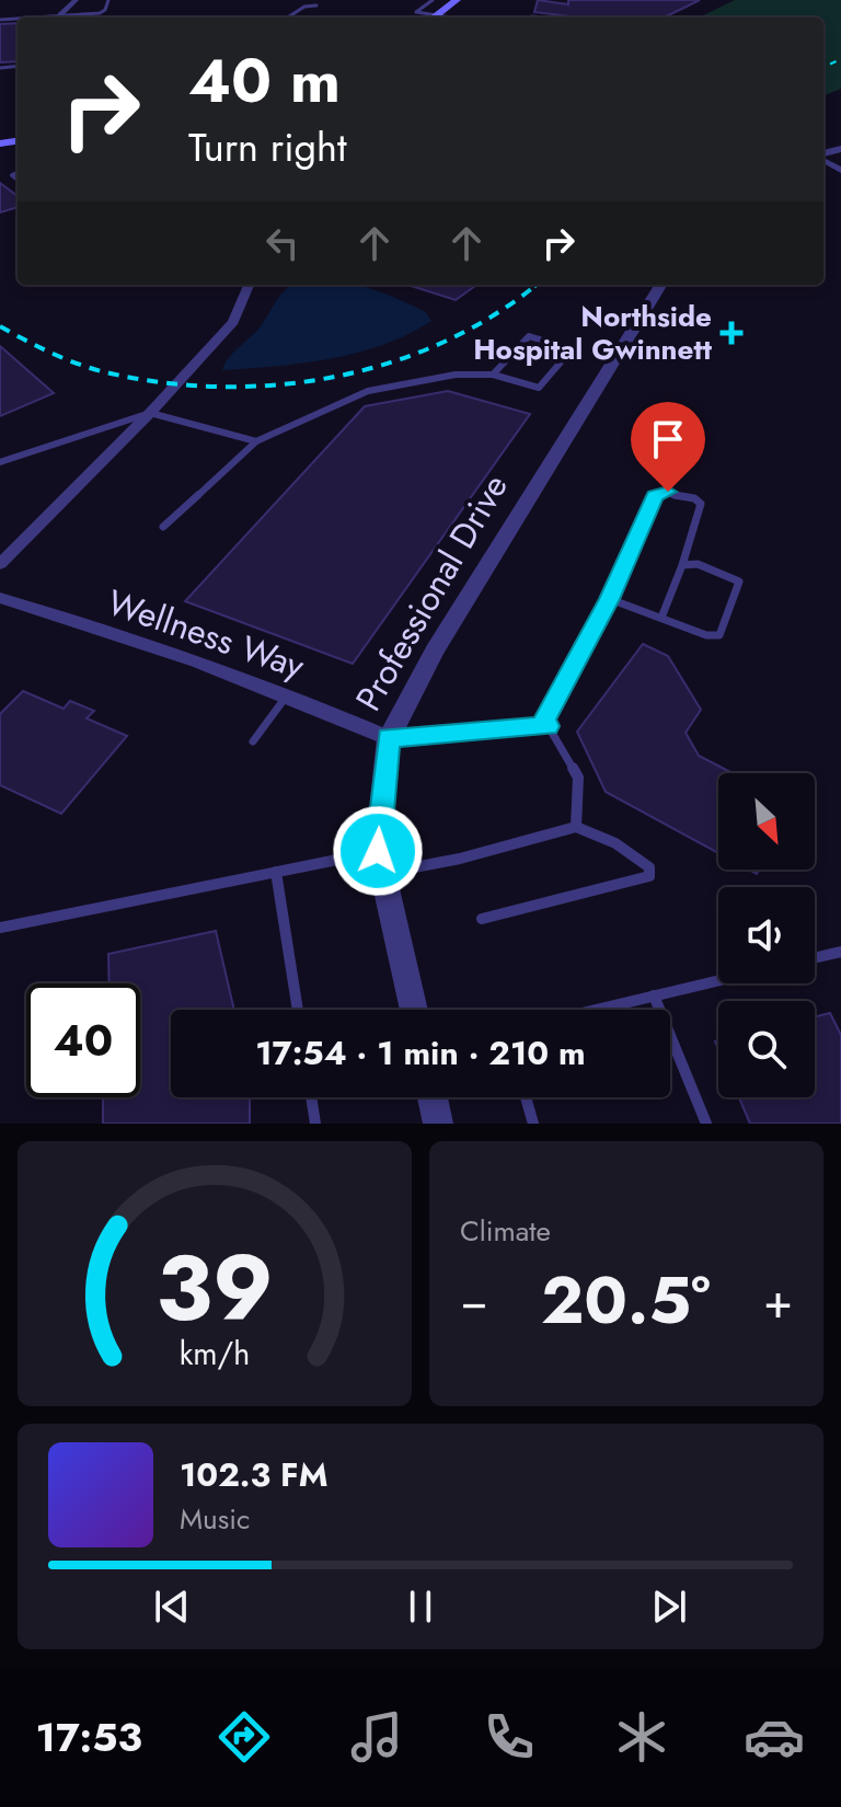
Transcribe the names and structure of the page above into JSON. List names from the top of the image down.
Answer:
{
  "streets": {
    "street": ["Professional Drive", "Wellness Way"]
  },
  "crossings": [
    ["Professional Drive", "Wellness Way"]
  ],
  "places": {
    "health": ["Northside Hospital Gwinnett"]
  },
  "north": "bottom right",
  "page": {
    "turn": ["40 m", "Turn right"],
    "limit": "40",
    "trip": "17:54 · 1 min · 210 m",
    "tile": "Climate",
    "heat": ["−", "20.5°", "+"],
    "song": ["102.3 FM", "Music"],
    "tabs": "17:53",
    "gauge": ["39", "km/h"]
  }
}
